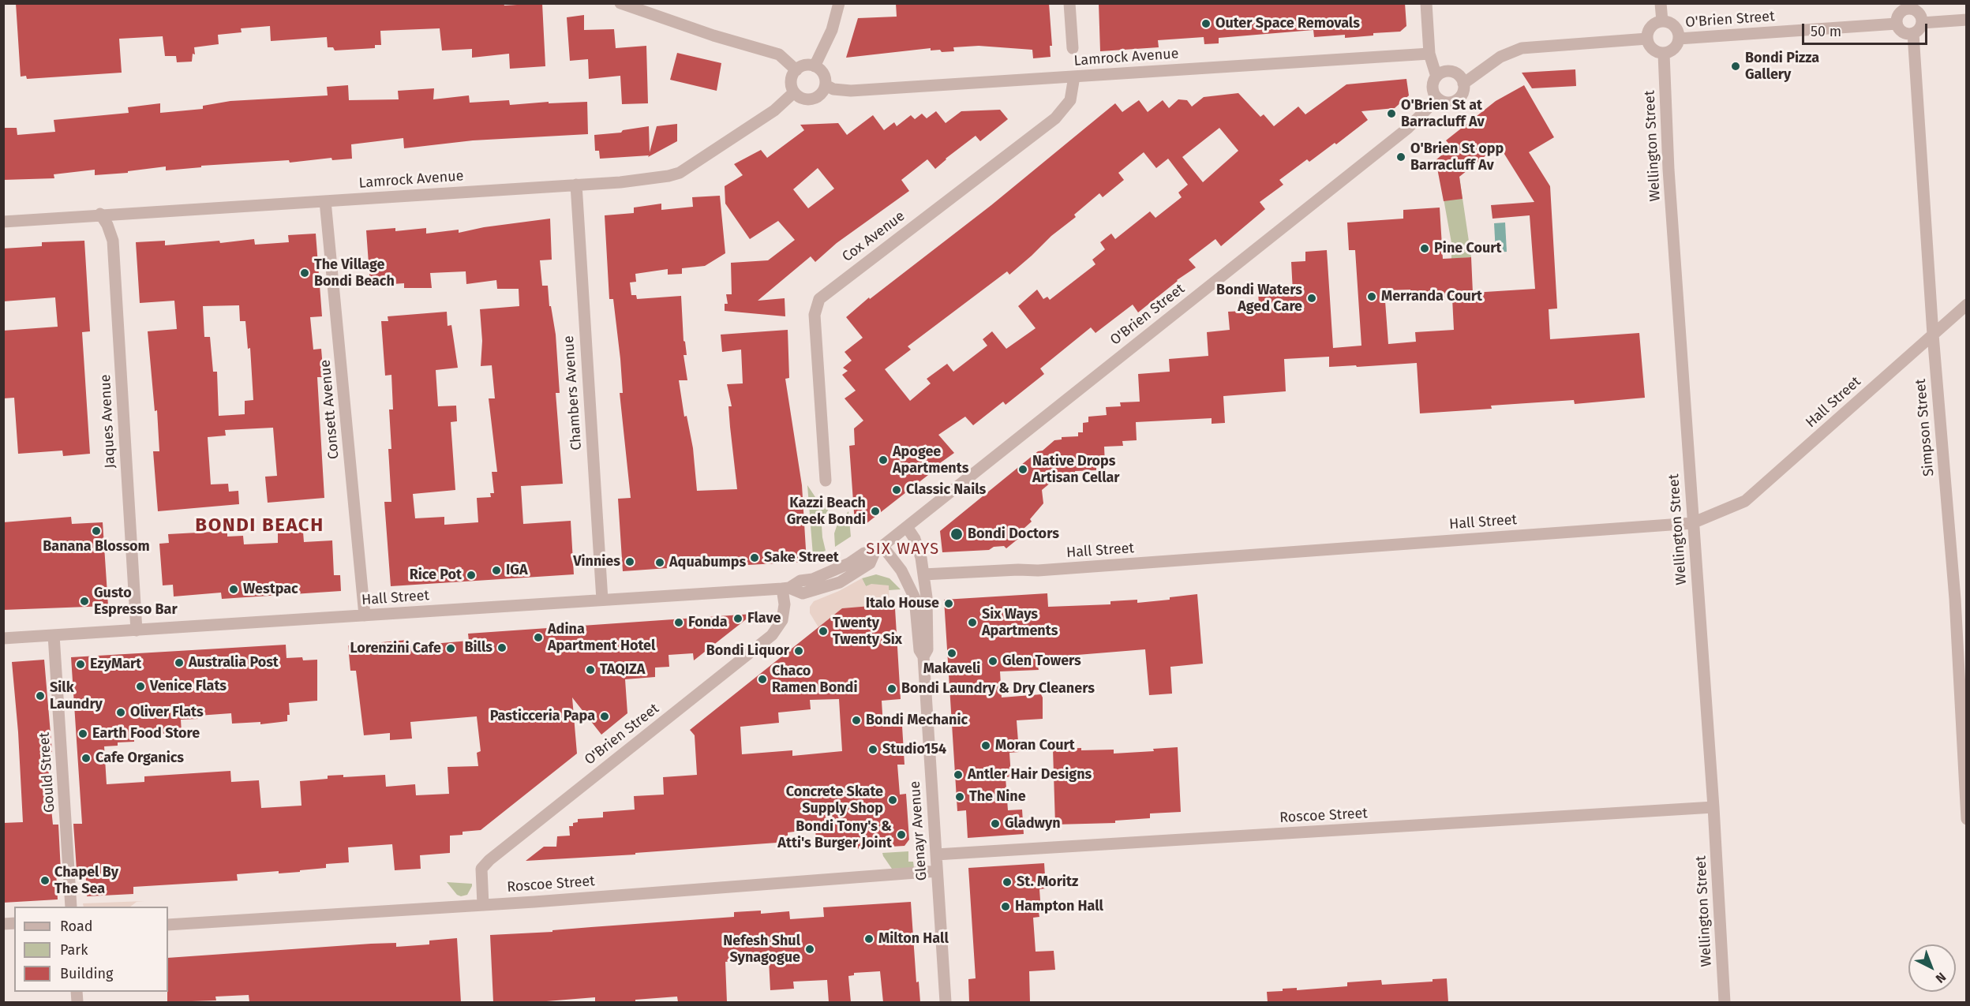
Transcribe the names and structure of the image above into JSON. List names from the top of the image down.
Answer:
{
  "streets": {
    "street": [
      "O'Brien Street",
      "Lamrock Avenue",
      "Wellington Street",
      "Cox Avenue",
      "Chambers Avenue",
      "Hall Street",
      "Consett Avenue",
      "Jaques Avenue",
      "Simpson Street",
      "Gould Street",
      "Roscoe Street",
      "Glenayr Avenue"
    ]
  },
  "crossings": [
    ["O'Brien Street", "Wellington Street"],
    ["O'Brien Street", "Hall Street"],
    ["O'Brien Street", "Simpson Street"],
    ["O'Brien Street", "Roscoe Street"],
    ["O'Brien Street", "Glenayr Avenue"],
    ["Lamrock Avenue", "Cox Avenue"],
    ["Lamrock Avenue", "Chambers Avenue"],
    ["Lamrock Avenue", "Consett Avenue"],
    ["Lamrock Avenue", "Jaques Avenue"],
    ["Wellington Street", "Hall Street"],
    ["Wellington Street", "Roscoe Street"],
    ["Chambers Avenue", "Hall Street"],
    ["Hall Street", "Consett Avenue"],
    ["Hall Street", "Jaques Avenue"],
    ["Hall Street", "Simpson Street"],
    ["Hall Street", "Gould Street"],
    ["Hall Street", "Glenayr Avenue"],
    ["Roscoe Street", "Glenayr Avenue"]
  ],
  "districts": ["BONDI BEACH", "SIX WAYS"],
  "places": [
    "Outer Space Removals",
    "Bondi Pizza Gallery",
    "O'Brien St at Barracluff Av",
    "O'Brien St opp Barracluff Av",
    "Pine Court",
    "The Village Bondi Beach",
    "Merranda Court",
    "Bondi Waters Aged Care",
    "Apogee Apartments",
    "Native Drops Artisan Cellar",
    "Classic Nails",
    "Kazzi Beach Greek Bondi",
    "Banana Blossom",
    "Bondi Doctors",
    "Sake Street",
    "Vinnies",
    "Aquabumps",
    "IGA",
    "Rice Pot",
    "Westpac",
    "Gusto Espresso Bar",
    "Italo House",
    "Flave",
    "Fonda",
    "Six Ways Apartments",
    "Twenty Twenty Six",
    "Adina Apartment Hotel",
    "Bills",
    "Lorenzini Cafe",
    "Bondi Liquor",
    "Makaveli",
    "Glen Towers",
    "Australia Post",
    "EzyMart",
    "TAQIZA",
    "Chaco Ramen Bondi",
    "Venice Flats",
    "Bondi Laundry & Dry Cleaners",
    "Silk Laundry",
    "Oliver Flats",
    "Pasticceria Papa",
    "Bondi Mechanic",
    "Earth Food Store",
    "Moran Court",
    "Studio154",
    "Cafe Organics",
    "Antler Hair Designs",
    "The Nine",
    "Concrete Skate Supply Shop",
    "Gladwyn",
    "Bondi Tony's & Atti's Burger Joint",
    "Chapel By The Sea",
    "St. Moritz",
    "Hampton Hall",
    "Milton Hall",
    "Nefesh Shul Synagogue"
  ],
  "legend": ["Road", "Park", "Building"],
  "scale_bar": "50 m",
  "north": "bottom right"
}
